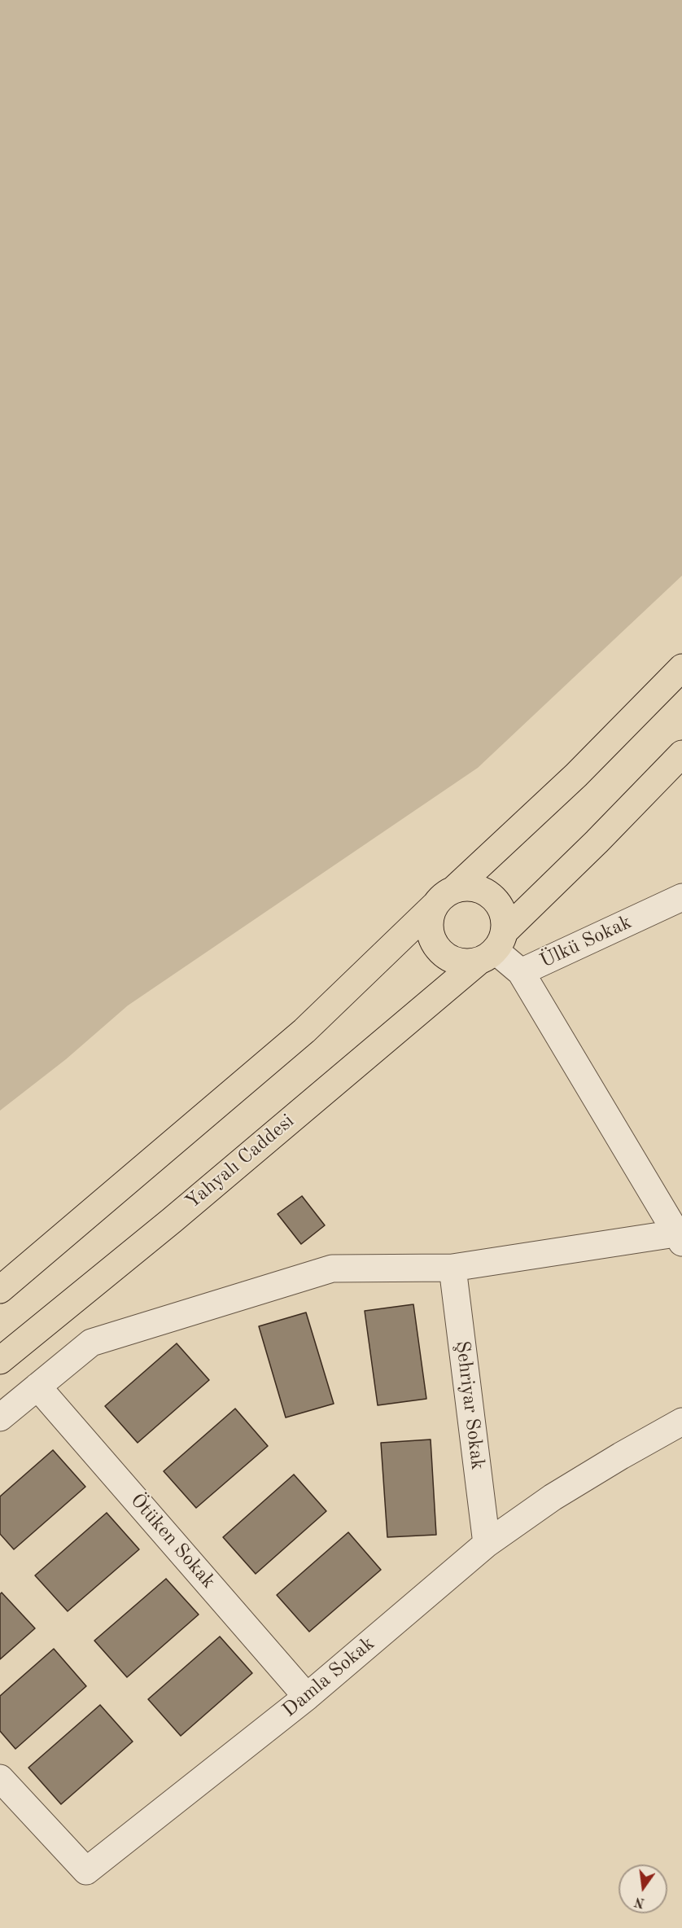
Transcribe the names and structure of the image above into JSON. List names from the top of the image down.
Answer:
{
  "streets": {
    "main road": ["Yahyalı Caddesi"],
    "street": [
      "Ülkü Sokak",
      "Şehriyar Sokak",
      "Ötüken Sokak",
      "Damla Sokak"
    ]
  },
  "crossings": [
    ["Ülkü Sokak", "Yahyalı Caddesi"],
    ["Şehriyar Sokak", "Damla Sokak"],
    ["Ötüken Sokak", "Damla Sokak"]
  ],
  "north": "bottom"
}
